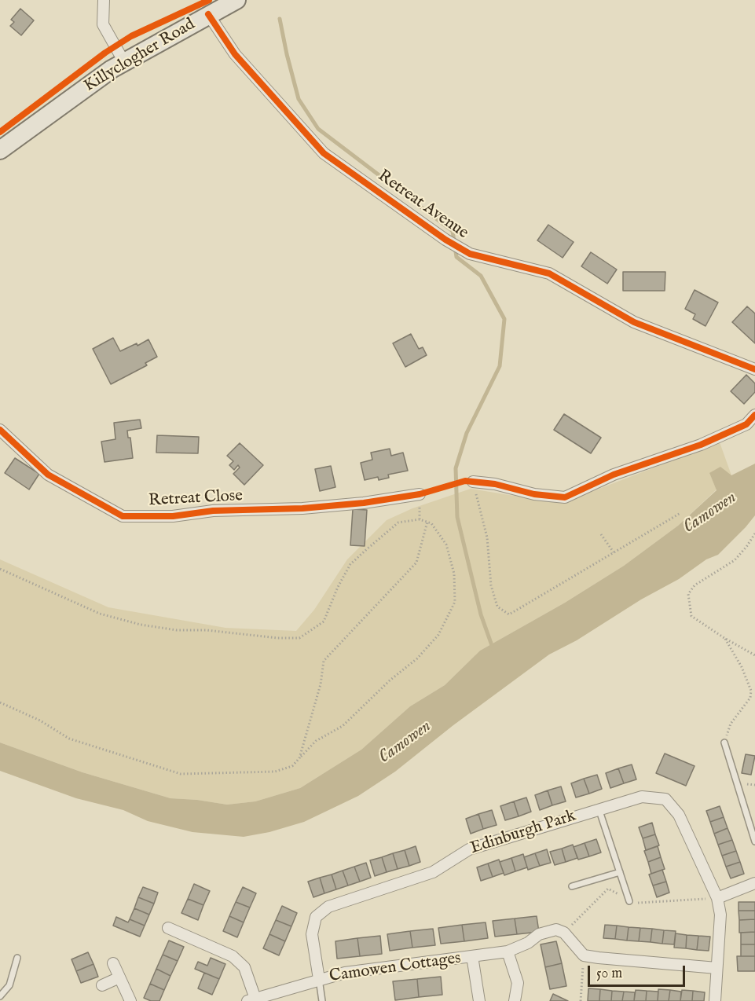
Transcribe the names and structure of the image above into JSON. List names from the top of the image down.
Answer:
{
  "streets": {
    "highway": ["Killyclogher Road"],
    "street": [
      "Retreat Avenue",
      "Retreat Close",
      "Edinburgh Park",
      "Camowen Cottages"
    ]
  },
  "crossings": [
    ["Killyclogher Road", "Retreat Avenue"],
    ["Edinburgh Park", "Camowen Cottages"]
  ],
  "water": ["Camowen"],
  "scale_bar": "50 m"
}
